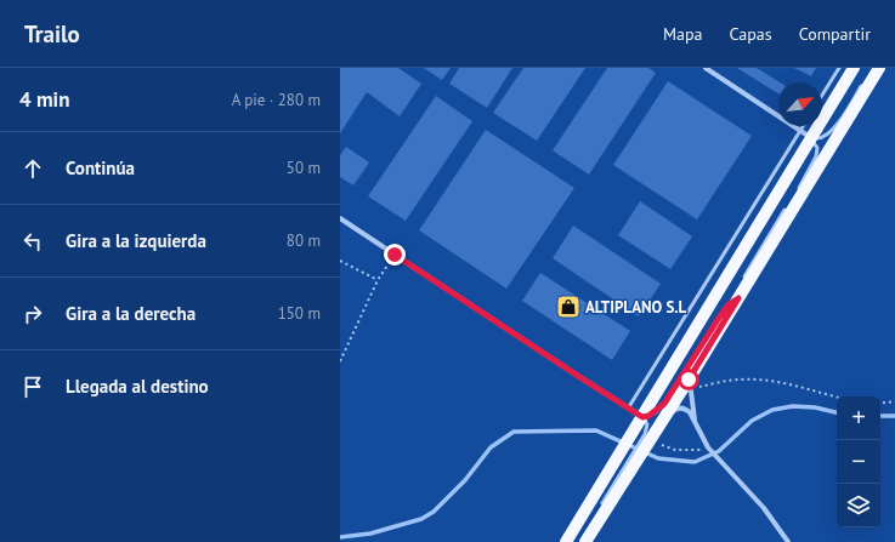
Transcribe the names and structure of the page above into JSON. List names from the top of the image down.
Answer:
{
  "places": {
    "shop": ["ALTIPLANO S.L"]
  },
  "north": "top right",
  "page": {
    "header": "Trailo",
    "nav": ["Mapa", "Capas", "Compartir"],
    "heading": ["4 min", "A pie · 280 m"],
    "list": [
      ["Continúa", "50 m"],
      ["Gira a la izquierda", "80 m"],
      ["Gira a la derecha", "150 m"],
      "Llegada al destino"
    ],
    "map_buttons": ["+", "−"]
  }
}
